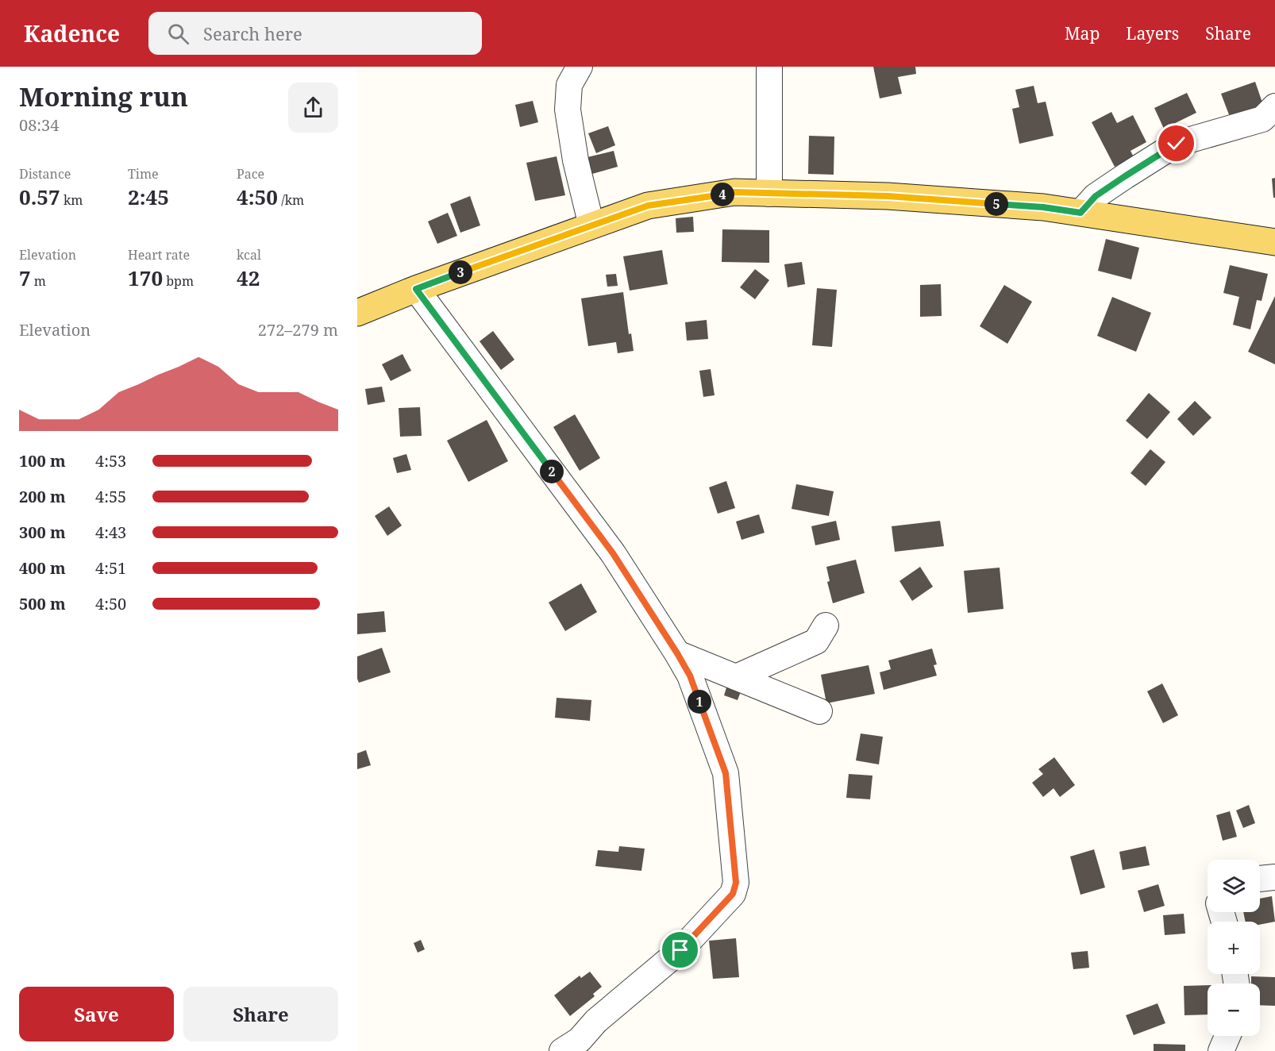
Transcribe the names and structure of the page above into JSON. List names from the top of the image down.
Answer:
{
  "page": {
    "header": "Kadence",
    "search": "Search here",
    "nav": ["Map", "Layers", "Share"],
    "heading": ["Morning run", "08:34"],
    "stats": [
      ["Distance", "0.57 km"],
      ["Time", "2:45"],
      ["Pace", "4:50 /km"],
      ["Elevation", "7 m"],
      ["Heart rate", "170 bpm"],
      ["kcal", "42"]
    ],
    "pins": [
      "4",
      "5",
      "3",
      "2",
      "1"
    ],
    "chart": ["Elevation", "272–279 m"],
    "list": [
      {
        "name": "100 m",
        "note": "4:53"
      },
      {
        "name": "200 m",
        "note": "4:55"
      },
      {
        "name": "300 m",
        "note": "4:43"
      },
      {
        "name": "400 m",
        "note": "4:51"
      },
      {
        "name": "500 m",
        "note": "4:50"
      }
    ],
    "map_buttons": ["+", "−"],
    "buttons": ["Save", "Share"]
  }
}
